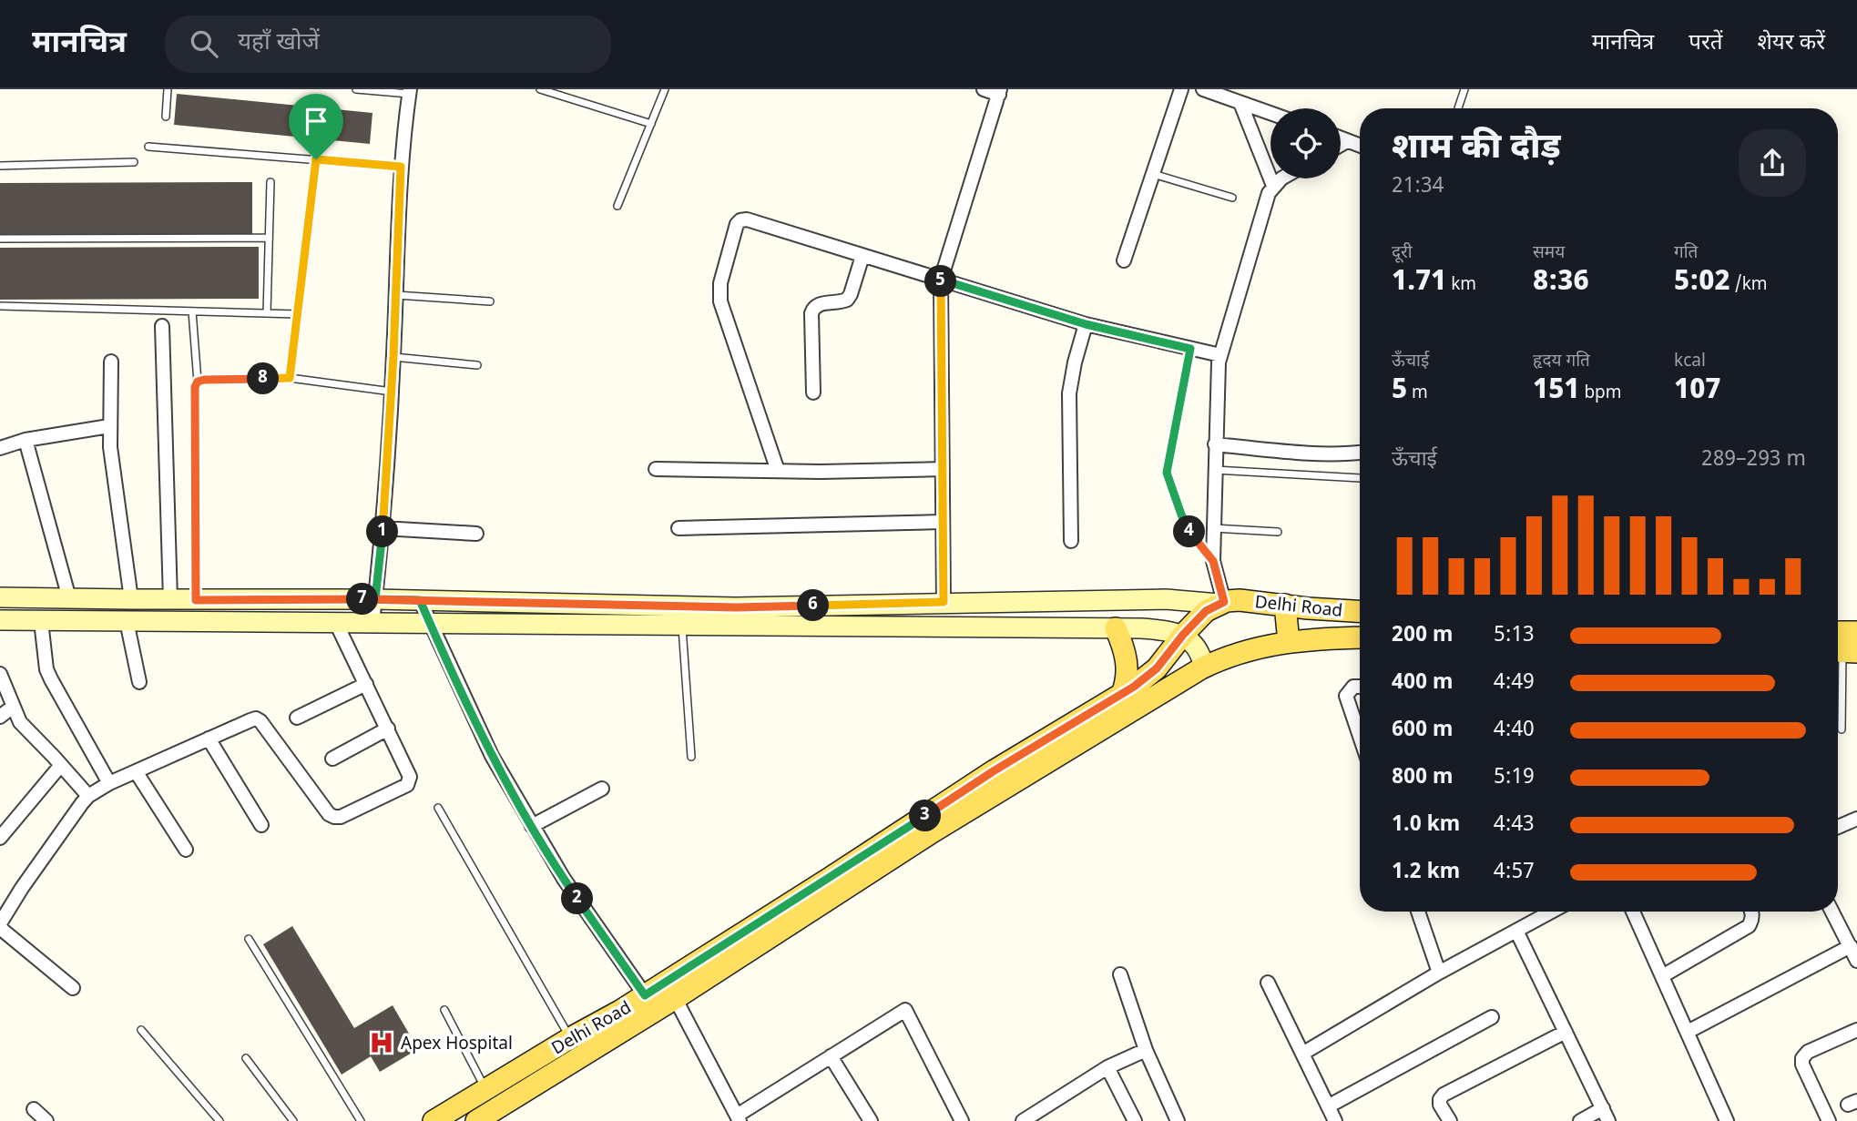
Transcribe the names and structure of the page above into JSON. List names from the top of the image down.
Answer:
{
  "streets": {
    "main road": ["Delhi Road"]
  },
  "places": {
    "hospital": ["Apex Hospital"]
  },
  "page": {
    "header": "मानचित्र",
    "search": "यहाँ खोजें",
    "nav": ["मानचित्र", "परतें", "शेयर करें"],
    "heading": ["शाम की दौड़", "21:34"],
    "stats": [
      ["दूरी", "1.71 km"],
      ["समय", "8:36"],
      ["गति", "5:02 /km"],
      ["ऊँचाई", "5 m"],
      ["हृदय गति", "151 bpm"],
      ["kcal", "107"]
    ],
    "pins": [
      "5",
      "8",
      "1",
      "4",
      "7",
      "6",
      "3",
      "2"
    ],
    "chart": ["ऊँचाई", "289–293 m"],
    "list": [
      {
        "name": "200 m",
        "note": "5:13"
      },
      {
        "name": "400 m",
        "note": "4:49"
      },
      {
        "name": "600 m",
        "note": "4:40"
      },
      {
        "name": "800 m",
        "note": "5:19"
      },
      {
        "name": "1.0 km",
        "note": "4:43"
      },
      {
        "name": "1.2 km",
        "note": "4:57"
      }
    ]
  }
}
